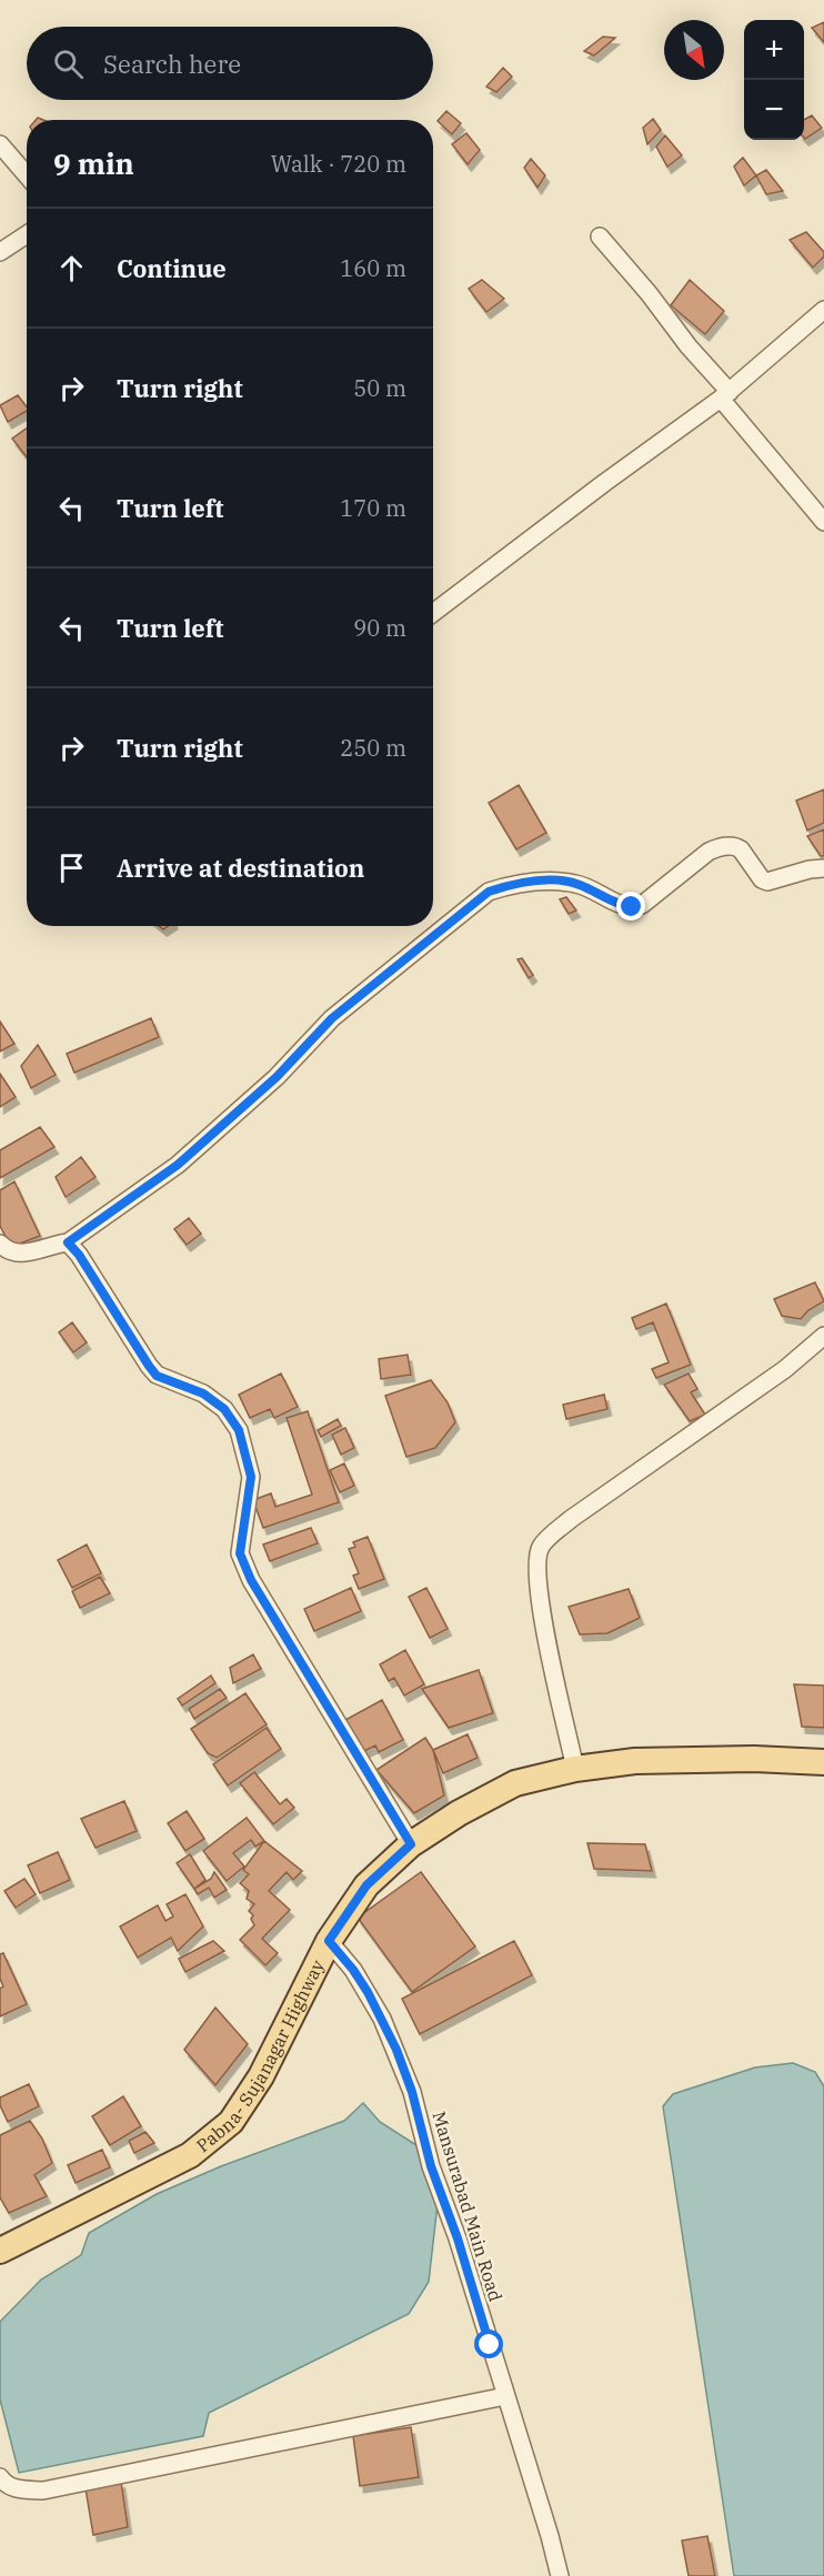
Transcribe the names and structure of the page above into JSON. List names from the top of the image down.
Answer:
{
  "streets": {
    "main road": ["Pabna- Sujanagar Highway"],
    "street": ["Mansurabad Main Road"]
  },
  "crossings": [
    ["Pabna- Sujanagar Highway", "Mansurabad Main Road"]
  ],
  "north": "bottom right",
  "page": {
    "map_buttons": ["+", "−"],
    "search": "Search here",
    "heading": ["9 min", "Walk · 720 m"],
    "list": [
      ["Continue", "160 m"],
      ["Turn right", "50 m"],
      ["Turn left", "170 m"],
      ["Turn left", "90 m"],
      ["Turn right", "250 m"],
      "Arrive at destination"
    ]
  }
}
